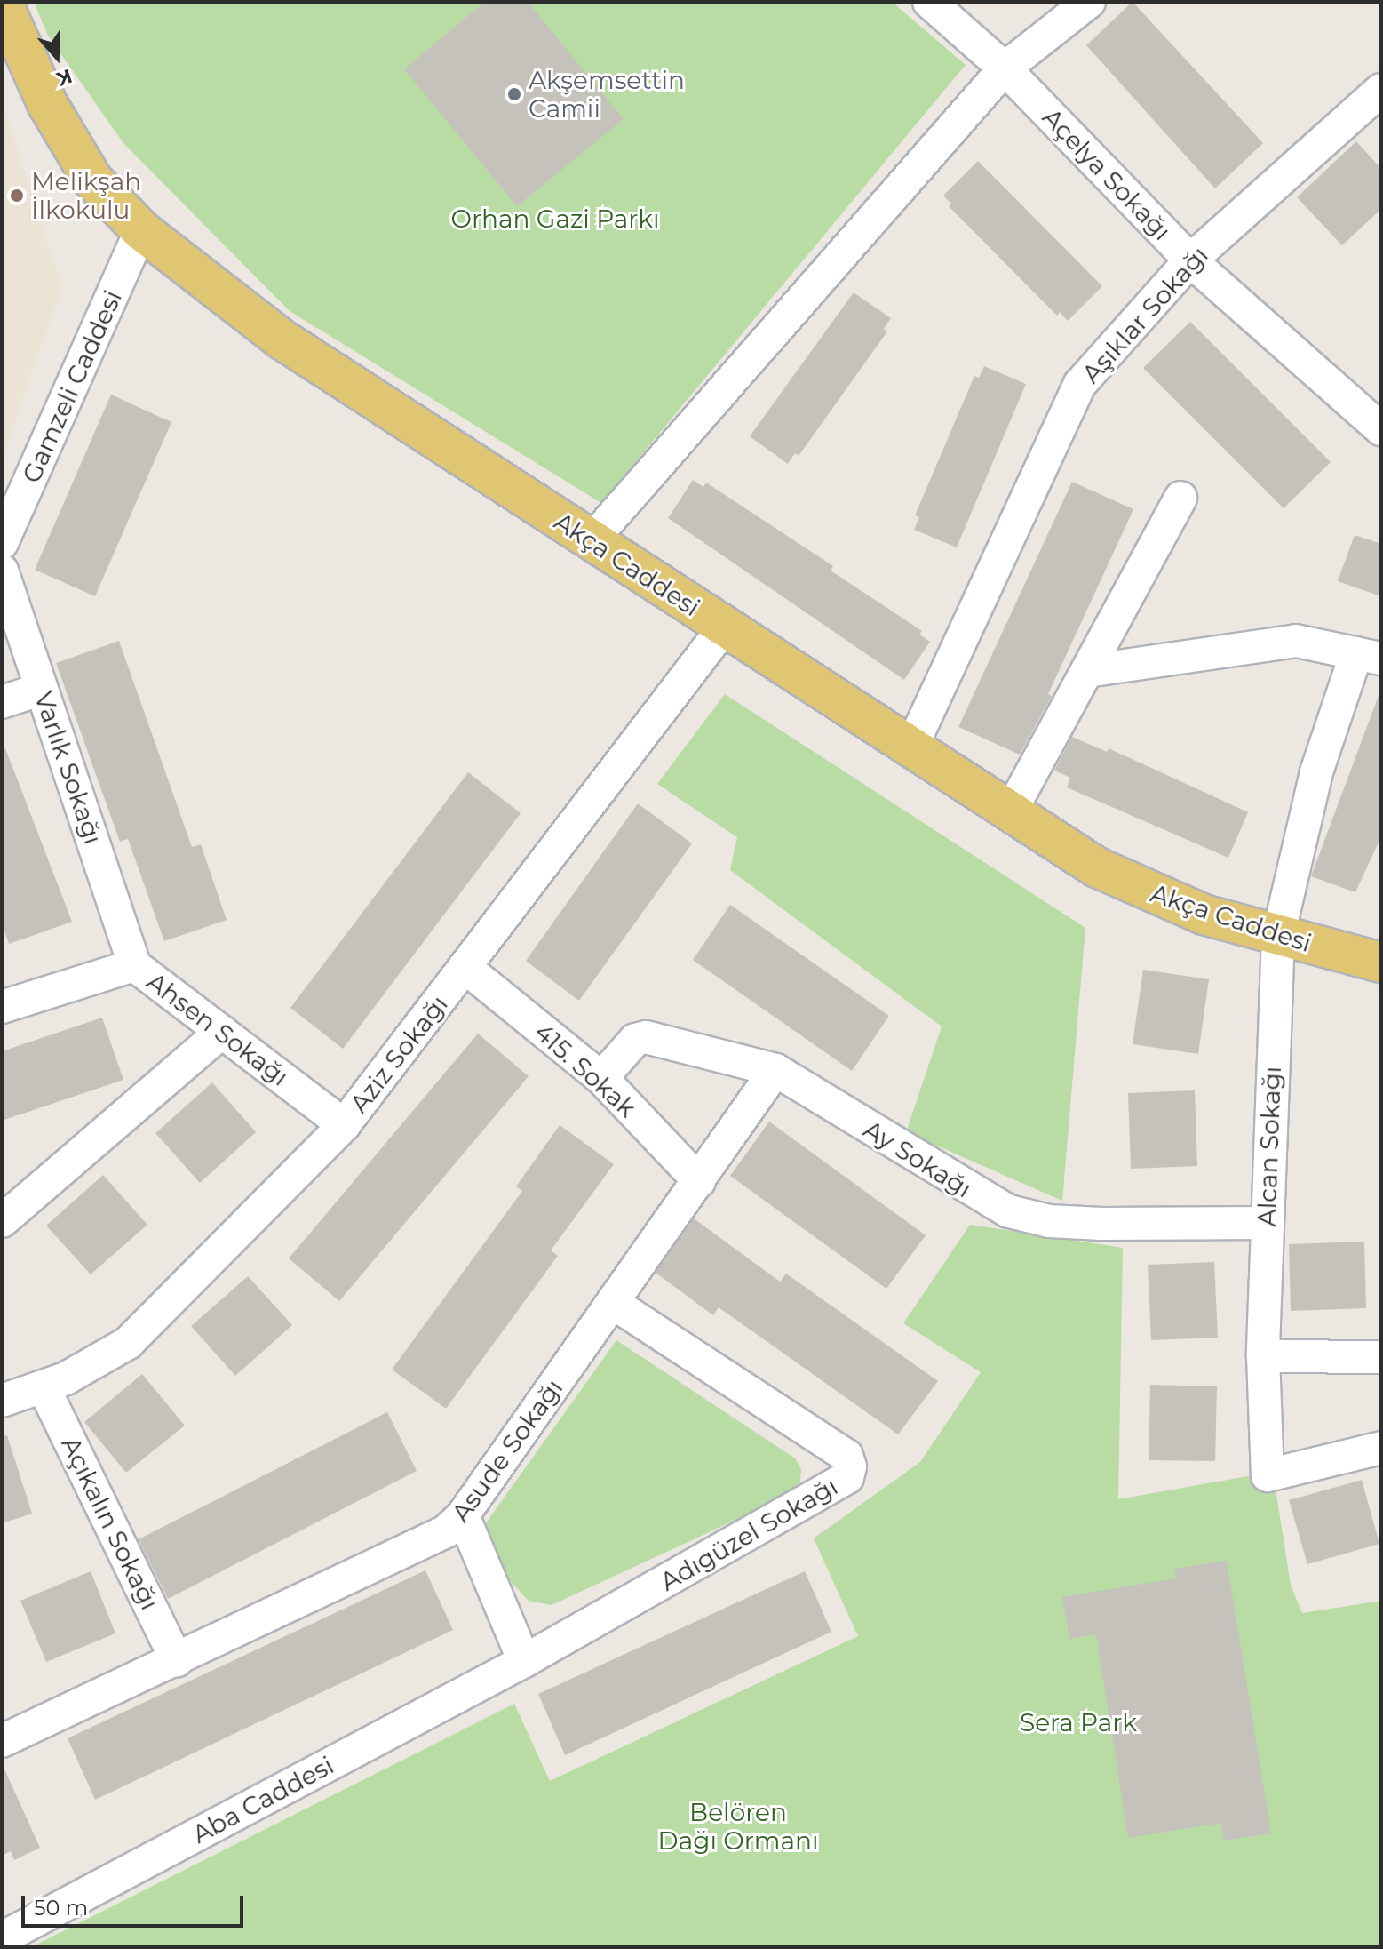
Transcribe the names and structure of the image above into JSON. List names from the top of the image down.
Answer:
{
  "streets": {
    "main road": ["Akça Caddesi"],
    "street": [
      "Açelya Sokağı",
      "Aşıklar Sokağı",
      "Gamzeli Caddesi",
      "Varlık Sokağı",
      "Ahsen Sokağı",
      "Aziz Sokağı",
      "415. Sokak",
      "Alcan Sokağı",
      "Ay Sokağı",
      "Asude Sokağı",
      "Açıkalın Sokağı",
      "Adıgüzel Sokağı",
      "Aba Caddesi"
    ]
  },
  "crossings": [
    ["Açelya Sokağı", "Aşıklar Sokağı"],
    ["Aşıklar Sokağı", "Akça Caddesi"],
    ["Gamzeli Caddesi", "Akça Caddesi"],
    ["Akça Caddesi", "Aziz Sokağı"],
    ["Akça Caddesi", "Alcan Sokağı"],
    ["Varlık Sokağı", "Ahsen Sokağı"],
    ["Ahsen Sokağı", "Aziz Sokağı"],
    ["Aziz Sokağı", "415. Sokak"],
    ["Aziz Sokağı", "Açıkalın Sokağı"],
    ["415. Sokak", "Ay Sokağı"],
    ["415. Sokak", "Asude Sokağı"],
    ["Alcan Sokağı", "Ay Sokağı"],
    ["Ay Sokağı", "Asude Sokağı"],
    ["Asude Sokağı", "Açıkalın Sokağı"],
    ["Asude Sokağı", "Adıgüzel Sokağı"],
    ["Adıgüzel Sokağı", "Aba Caddesi"]
  ],
  "parks": ["Orhan Gazi Parkı", "Sera Park", "Belören Dağı Ormanı"],
  "places": ["Akşemsettin Camii", "Melikşah İlkokulu"],
  "scale_bar": "50 m",
  "north": "bottom"
}
